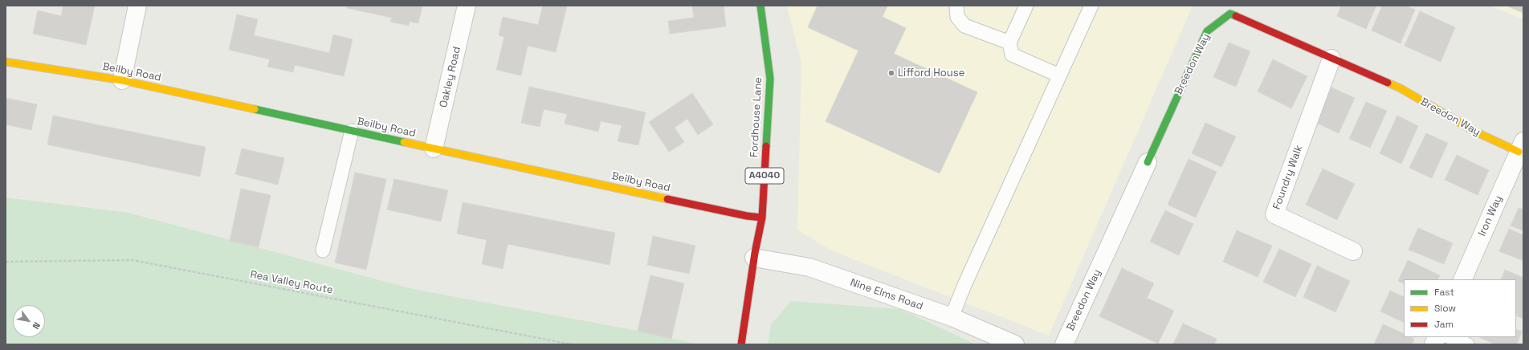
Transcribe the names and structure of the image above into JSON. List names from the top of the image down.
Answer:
{
  "streets": {
    "street": [
      "Breedon Way",
      "Beilby Road",
      "Oakley Road",
      "Fordhouse Lane",
      "A4040",
      "Foundry Walk",
      "Iron Way",
      "Nine Elms Road"
    ],
    "path": ["Rea Valley Route"]
  },
  "crossings": [
    ["Breedon Way", "Foundry Walk"],
    ["Breedon Way", "Iron Way"],
    ["Beilby Road", "Oakley Road"],
    ["Beilby Road", "Fordhouse Lane"],
    ["Fordhouse Lane", "Nine Elms Road"]
  ],
  "places": ["Lifford House"],
  "legend": ["Fast", "Slow", "Jam"],
  "north": "bottom right"
}
